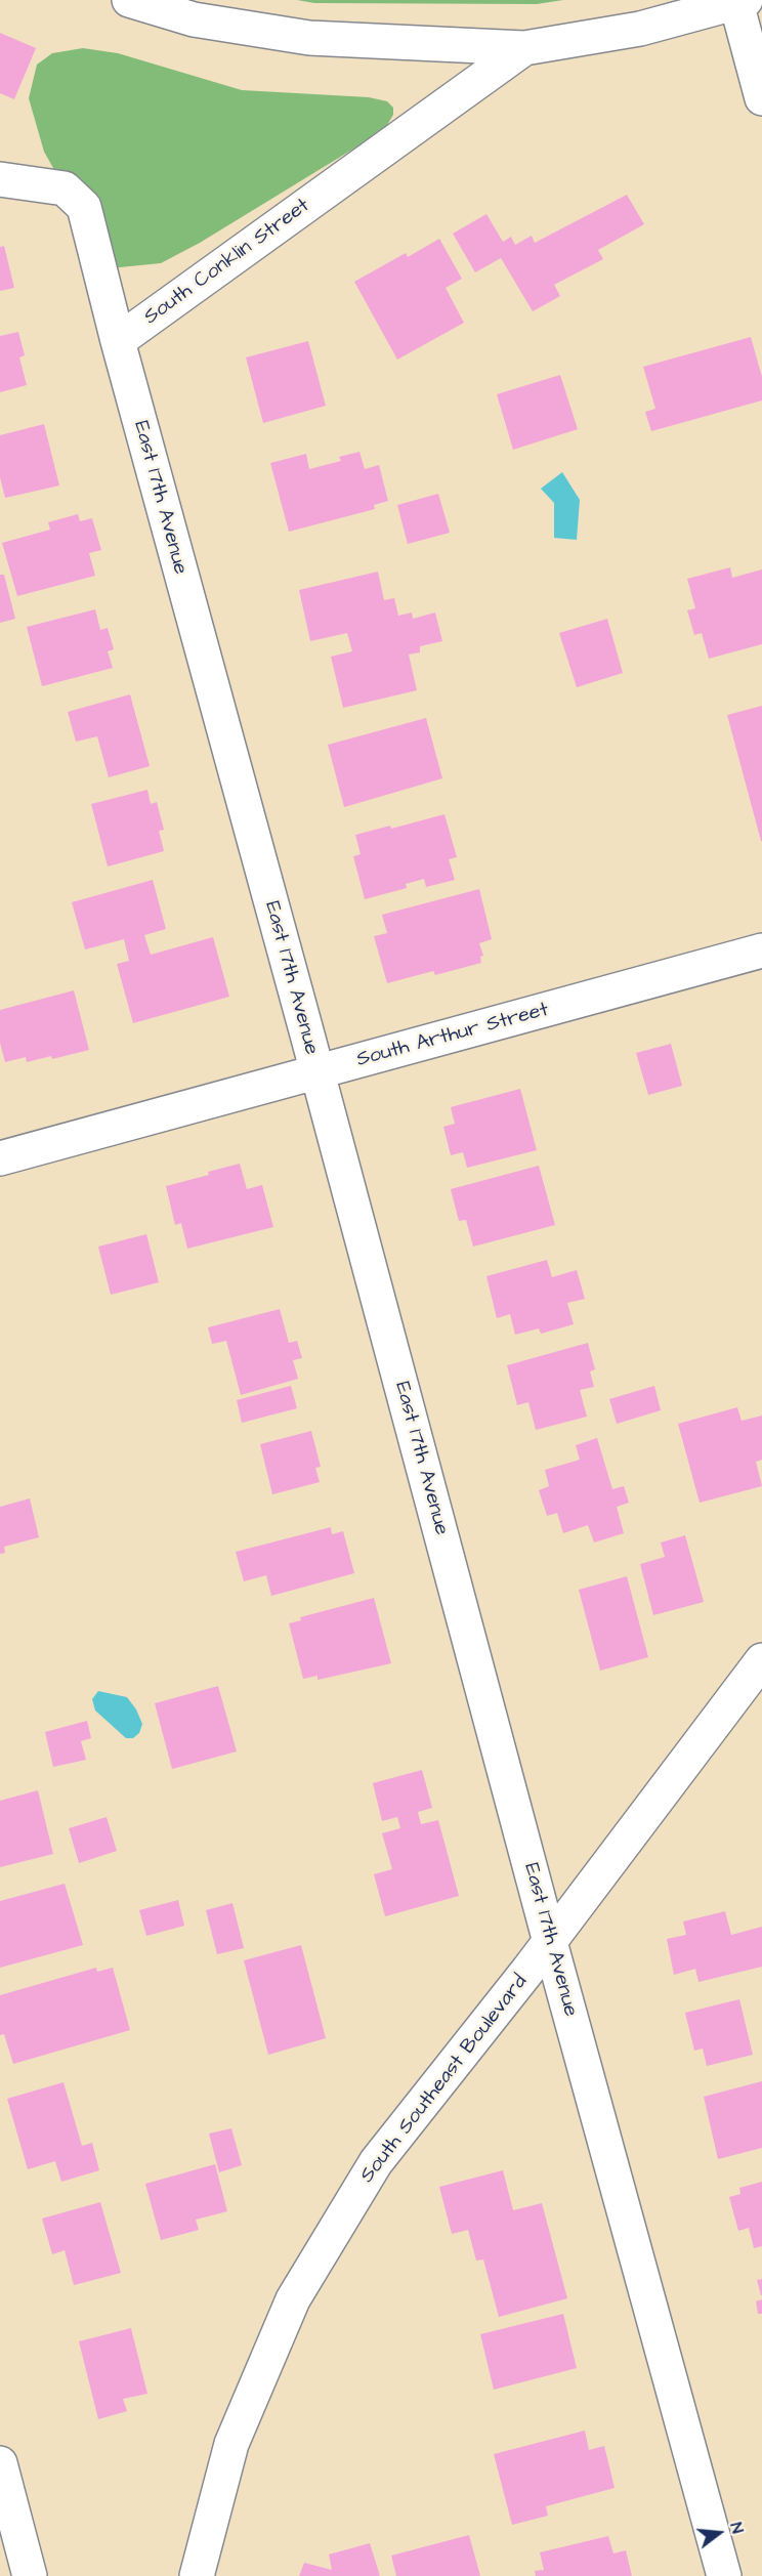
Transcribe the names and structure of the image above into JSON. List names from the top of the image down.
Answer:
{
  "streets": {
    "street": [
      "South Conklin Street",
      "East 17th Avenue",
      "South Arthur Street",
      "South Southeast Boulevard"
    ]
  },
  "crossings": [
    ["South Conklin Street", "East 17th Avenue"],
    ["East 17th Avenue", "South Arthur Street"],
    ["East 17th Avenue", "South Southeast Boulevard"]
  ],
  "north": "right"
}
